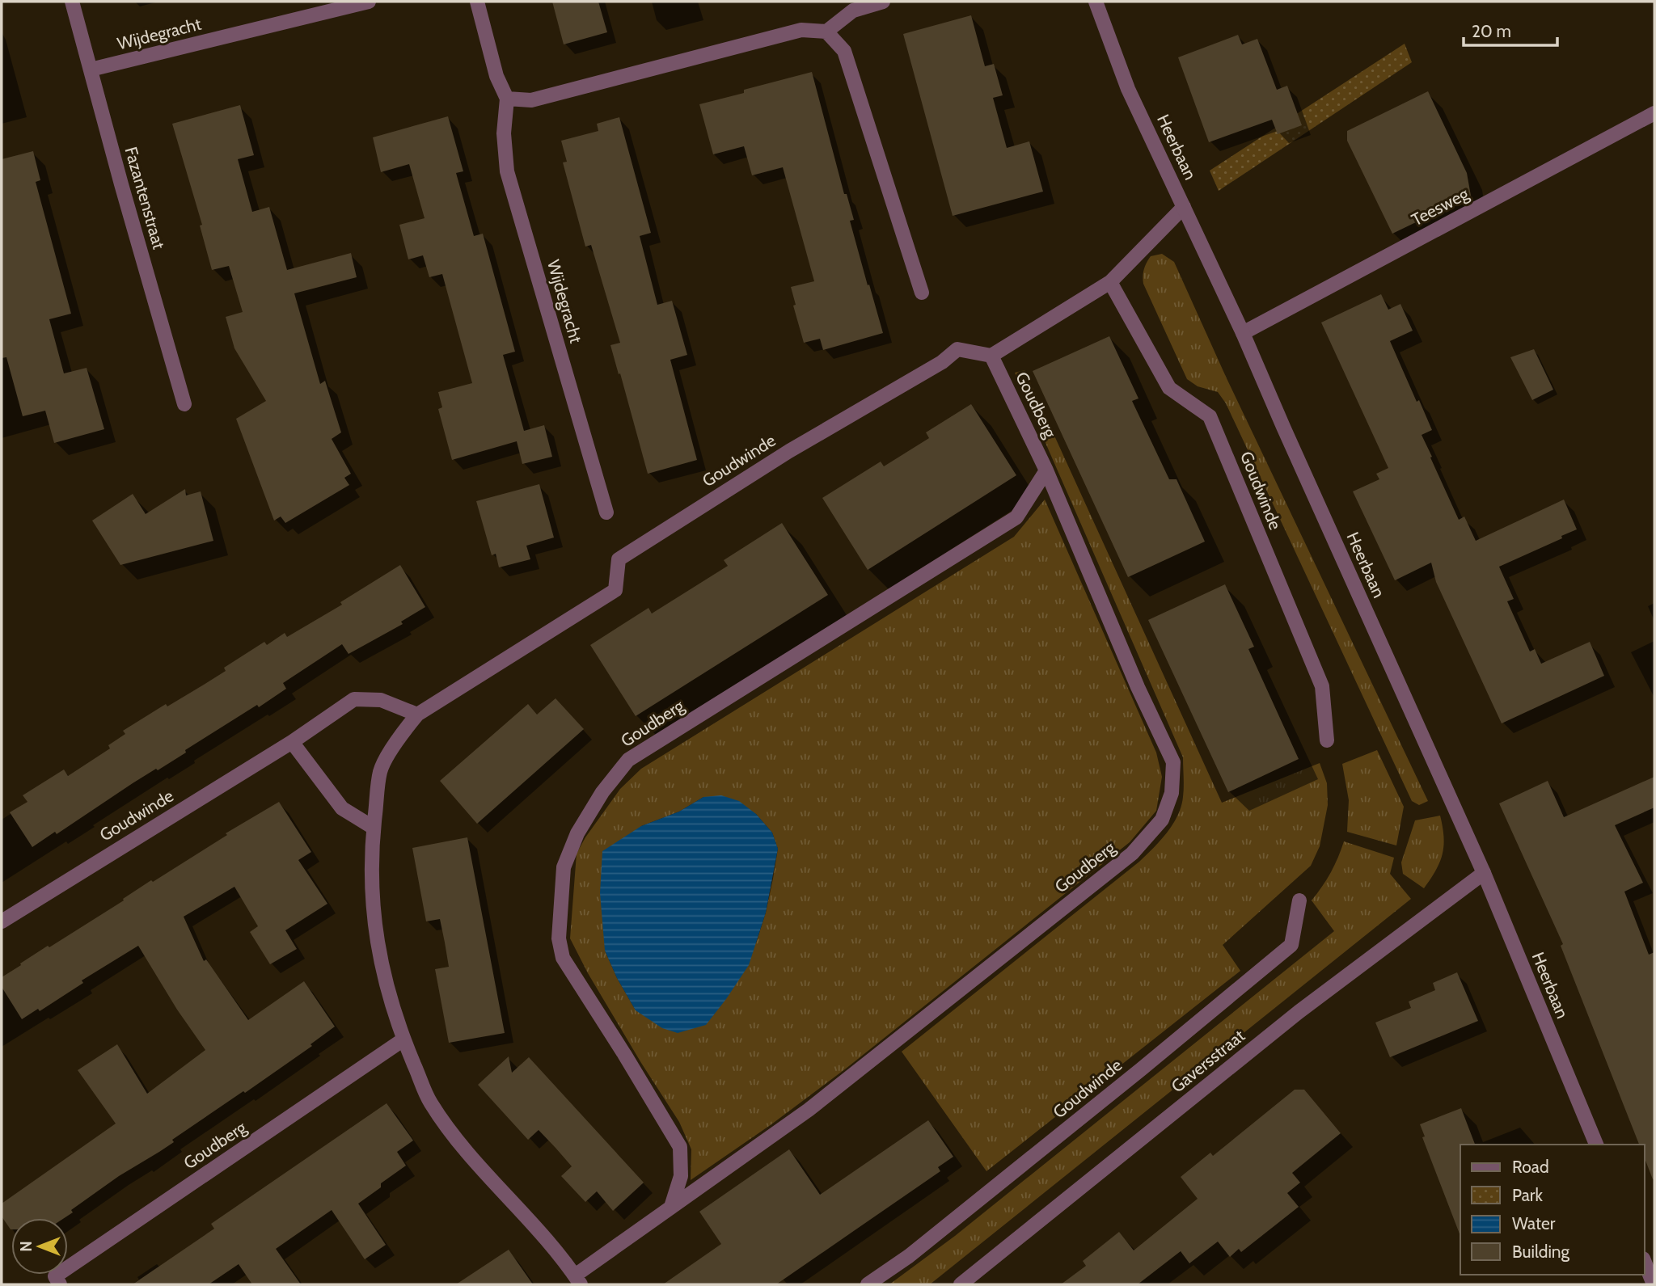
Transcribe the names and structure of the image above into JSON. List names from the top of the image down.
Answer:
{
  "streets": {
    "street": [
      "Wijdegracht",
      "Heerbaan",
      "Fazantenstraat",
      "Teesweg",
      "Goudberg",
      "Goudwinde",
      "Gaversstraat"
    ]
  },
  "crossings": [
    ["Wijdegracht", "Fazantenstraat"],
    ["Heerbaan", "Teesweg"],
    ["Heerbaan", "Gaversstraat"],
    ["Goudberg", "Goudwinde"]
  ],
  "legend": [
    "Road",
    "Park",
    "Water",
    "Building"
  ],
  "scale_bar": "20 m",
  "north": "left"
}
